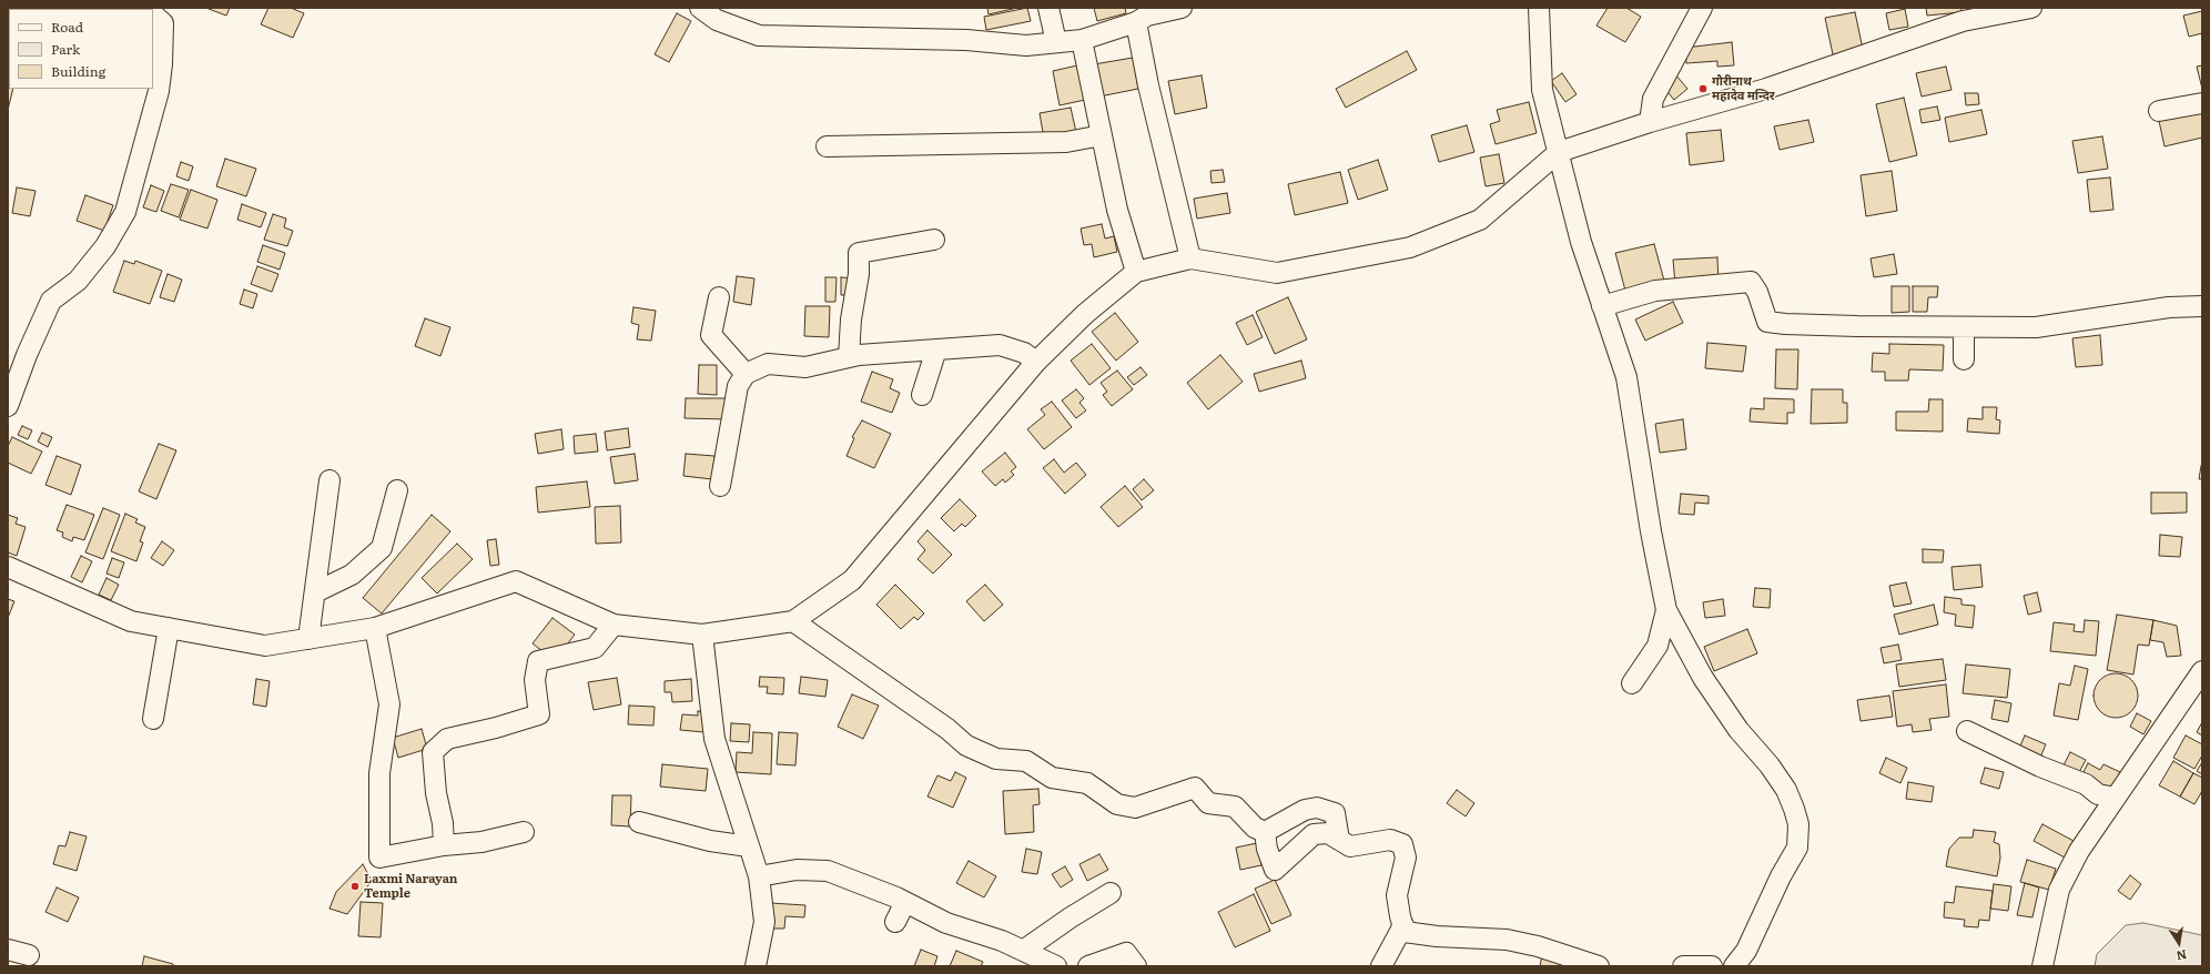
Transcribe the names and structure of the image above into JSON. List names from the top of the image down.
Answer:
{
  "places": ["गौरीनाथ महादेव मन्दिर", "Laxmi Narayan Temple"],
  "legend": ["Road", "Park", "Building"],
  "north": "bottom"
}
